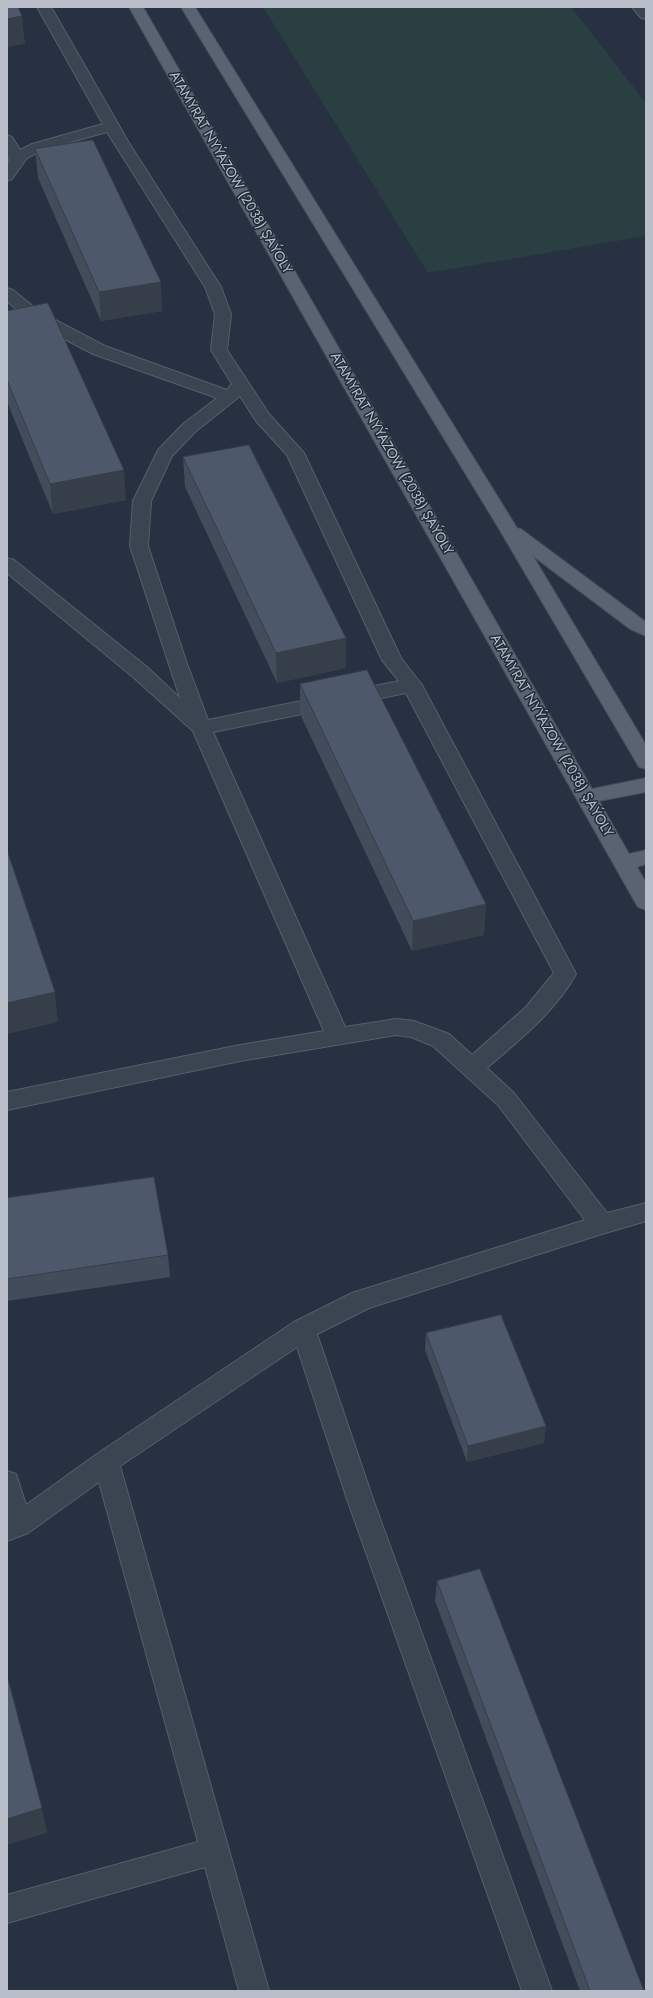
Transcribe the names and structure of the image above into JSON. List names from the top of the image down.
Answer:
{
  "streets": {
    "main road": ["ATAMYRAT NYÝAZOW (2038) ŞAÝOLY"]
  }
}
